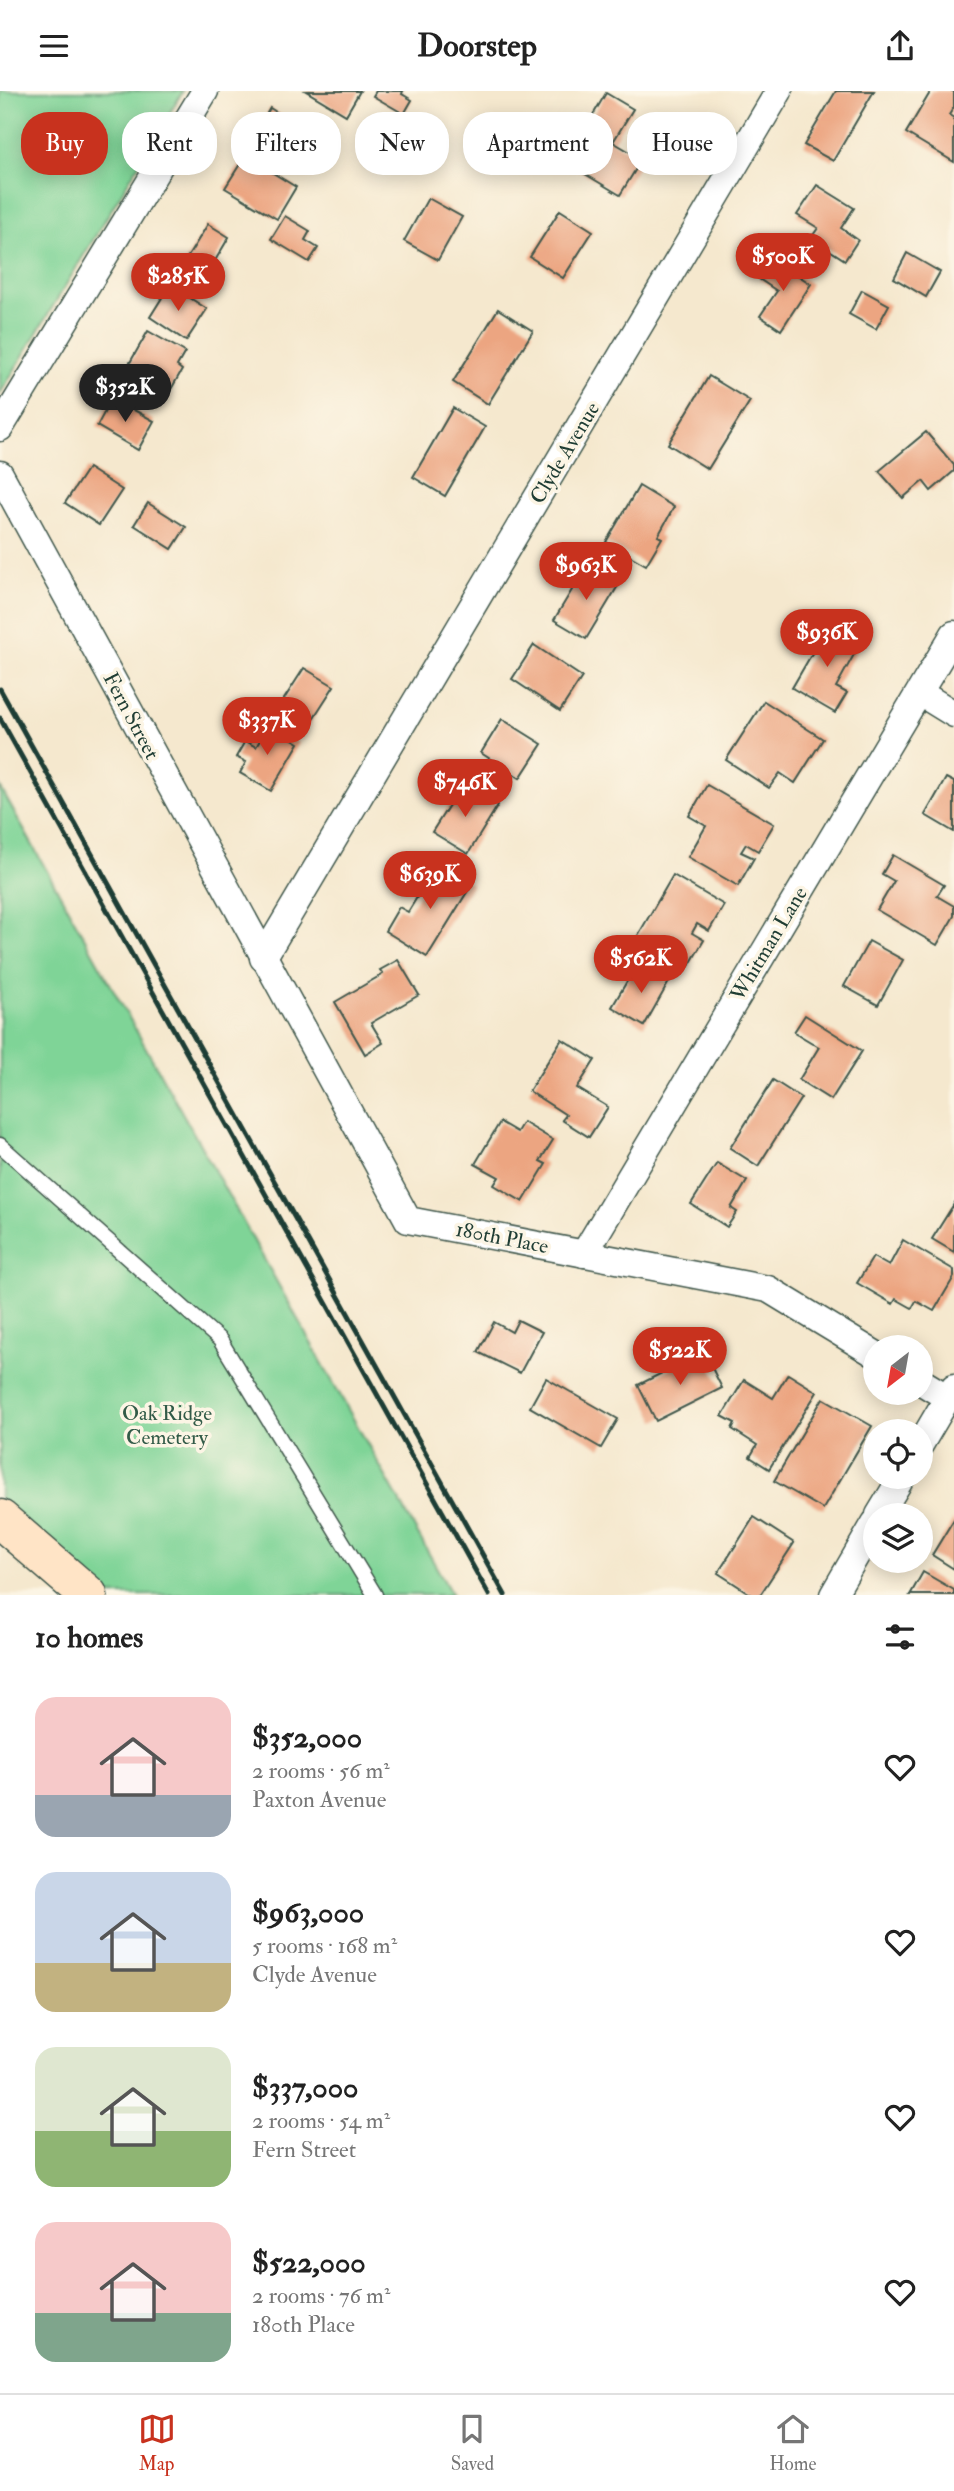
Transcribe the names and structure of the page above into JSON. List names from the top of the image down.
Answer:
{
  "streets": {
    "street": [
      "Clyde Avenue",
      "Fern Street",
      "Whitman Lane",
      "180th Place"
    ]
  },
  "crossings": [
    ["Clyde Avenue", "Fern Street"],
    ["Clyde Avenue", "180th Place"],
    ["Fern Street", "180th Place"],
    ["Whitman Lane", "180th Place"]
  ],
  "parks": ["Oak Ridge Cemetery"],
  "north": "bottom left",
  "page": {
    "header": "Doorstep",
    "chip": [
      "Buy",
      "Rent",
      "Filters",
      "New",
      "Apartment",
      "House"
    ],
    "price": [
      "$500K",
      "$285K",
      "$352K",
      "$963K",
      "$936K",
      "$337K",
      "$746K",
      "$639K",
      "$562K",
      "$522K"
    ],
    "heading": "10 homes",
    "list": [
      {
        "name": "$352,000",
        "note": "2 rooms · 56 m² · Paxton Avenue"
      },
      {
        "name": "$963,000",
        "note": "5 rooms · 168 m² · Clyde Avenue"
      },
      {
        "name": "$337,000",
        "note": "2 rooms · 54 m² · Fern Street"
      },
      {
        "name": "$522,000",
        "note": "2 rooms · 76 m² · 180th Place"
      }
    ],
    "tabs": ["Map", "Saved", "Home"]
  }
}
